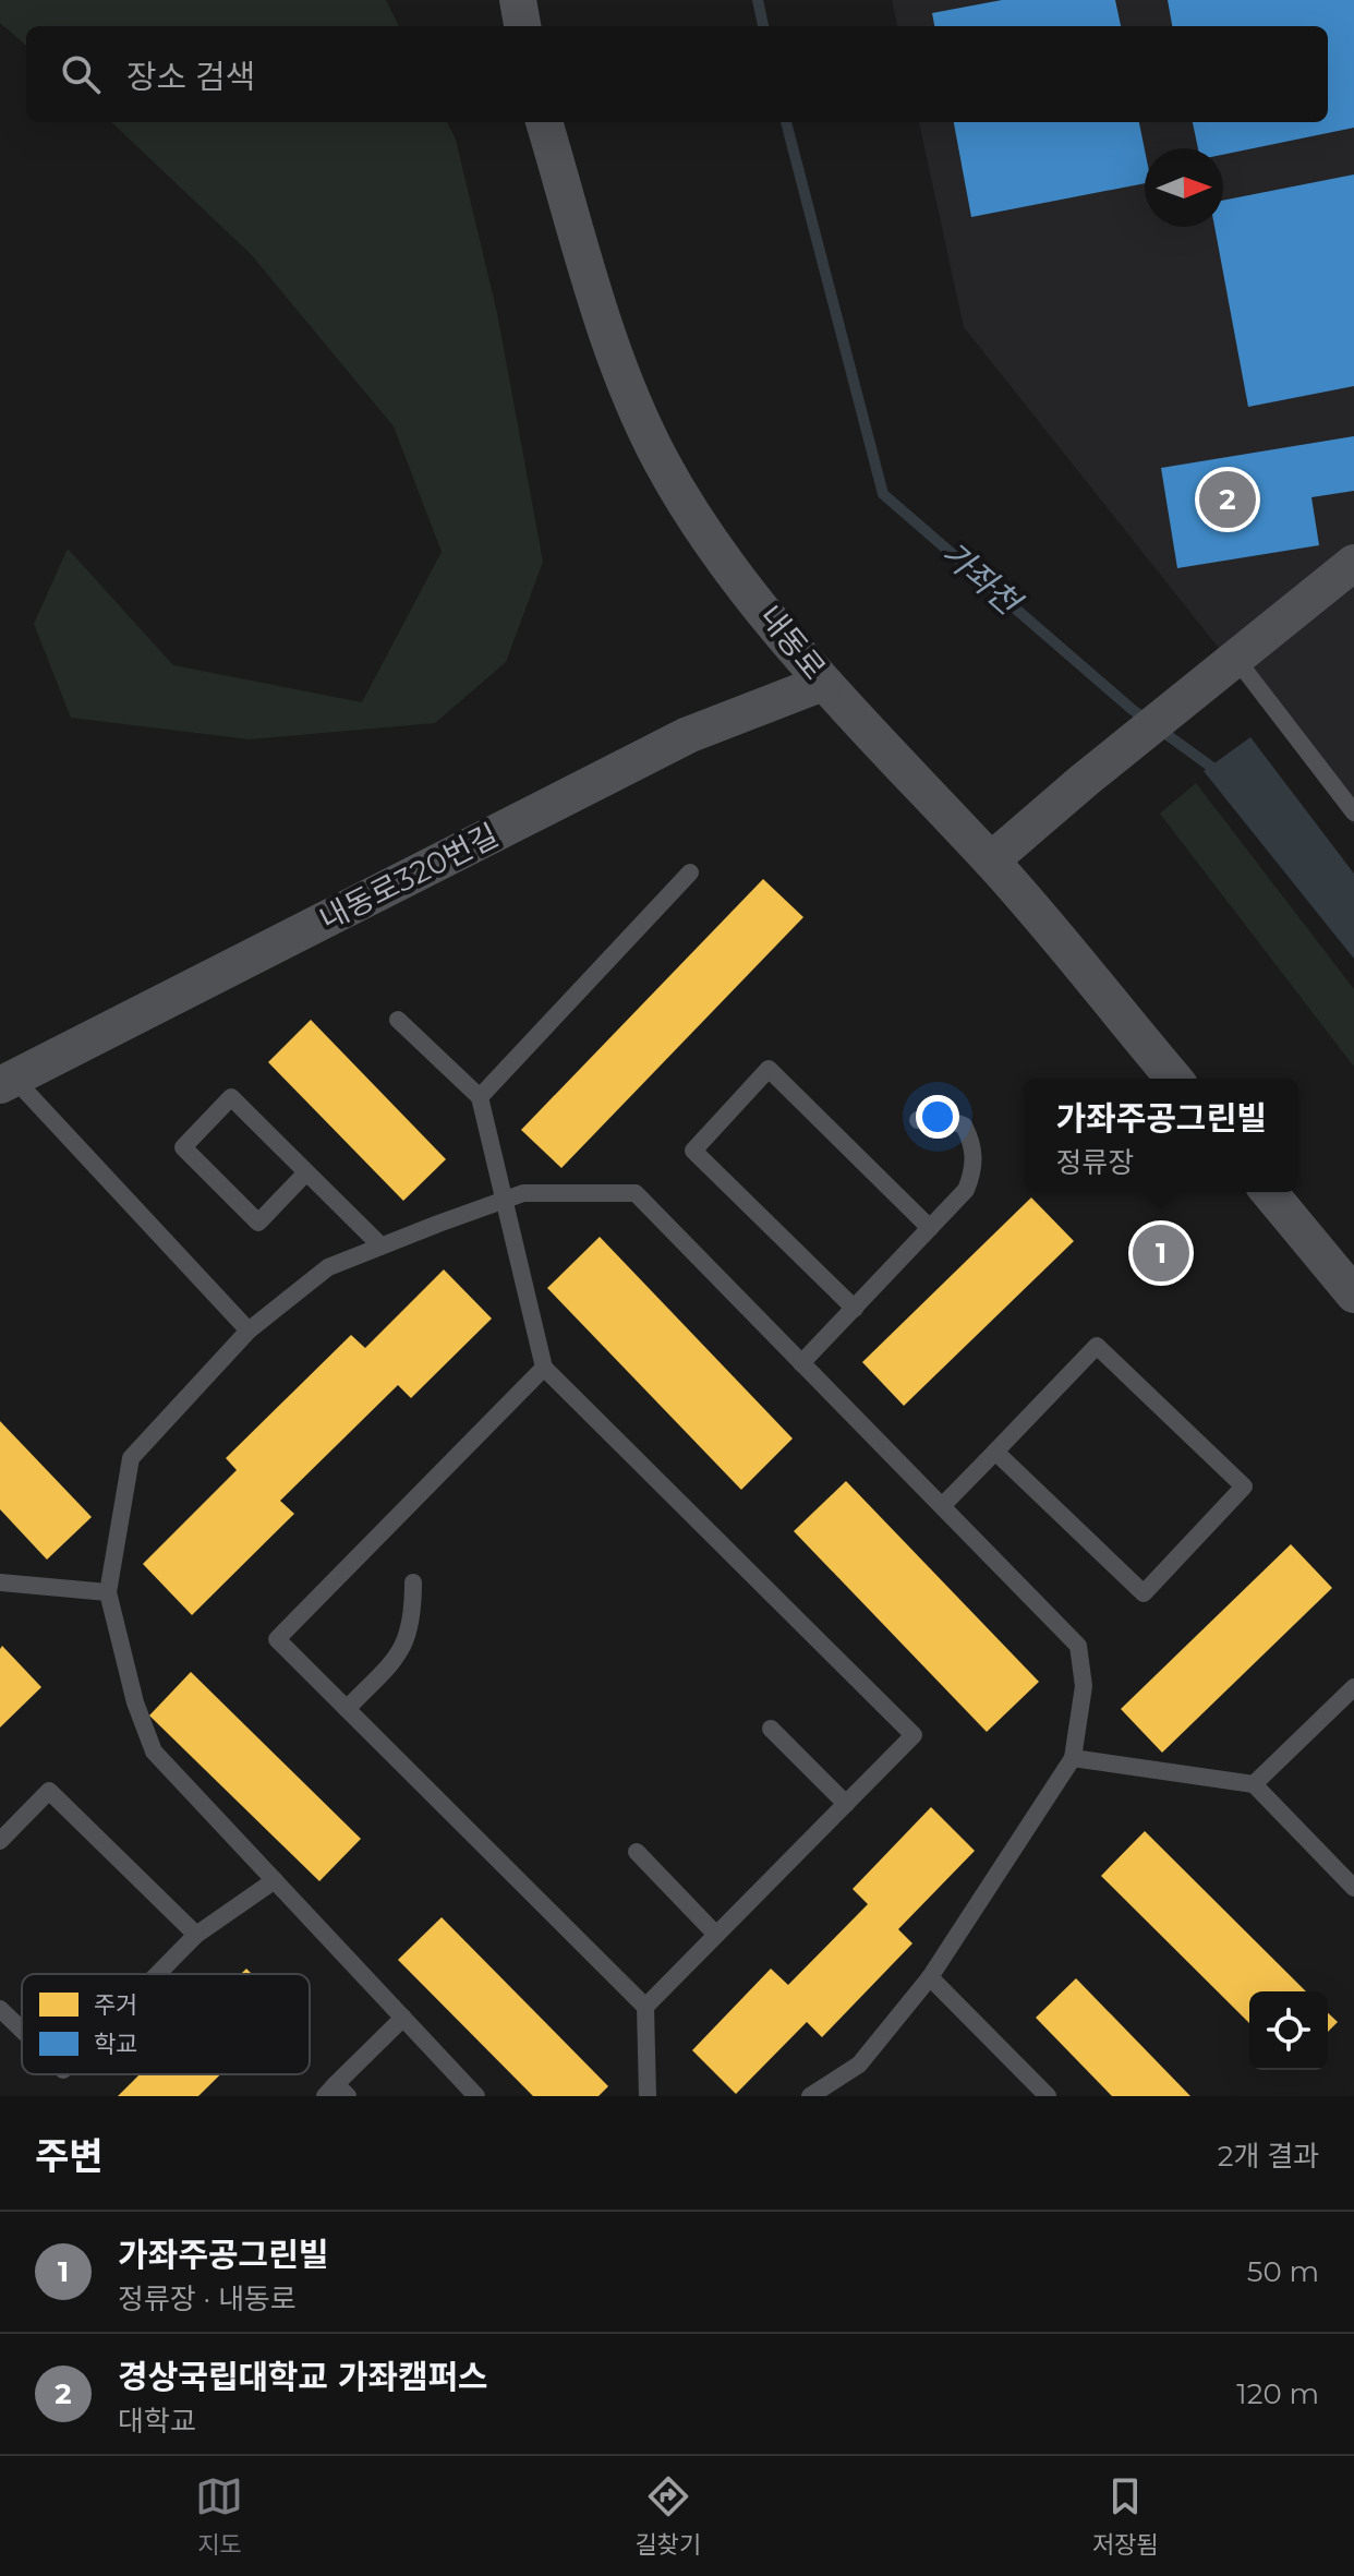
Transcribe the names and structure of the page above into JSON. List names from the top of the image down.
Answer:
{
  "streets": {
    "street": ["내동로", "내동로320번길"]
  },
  "crossings": [
    ["내동로", "내동로320번길"]
  ],
  "water": ["가좌천"],
  "legend": ["주거", "학교"],
  "north": "right",
  "page": {
    "search": "장소 검색",
    "pins": ["2", "1"],
    "popup": ["가좌주공그린빌", "정류장"],
    "heading": ["주변", "2개 결과"],
    "list": [
      {
        "mark": "1",
        "name": "가좌주공그린빌",
        "note": "정류장 · 내동로",
        "value": "50 m"
      },
      {
        "mark": "2",
        "name": "경상국립대학교 가좌캠퍼스",
        "note": "대학교",
        "value": "120 m"
      }
    ],
    "nav": ["지도", "길찾기", "저장됨"]
  }
}
